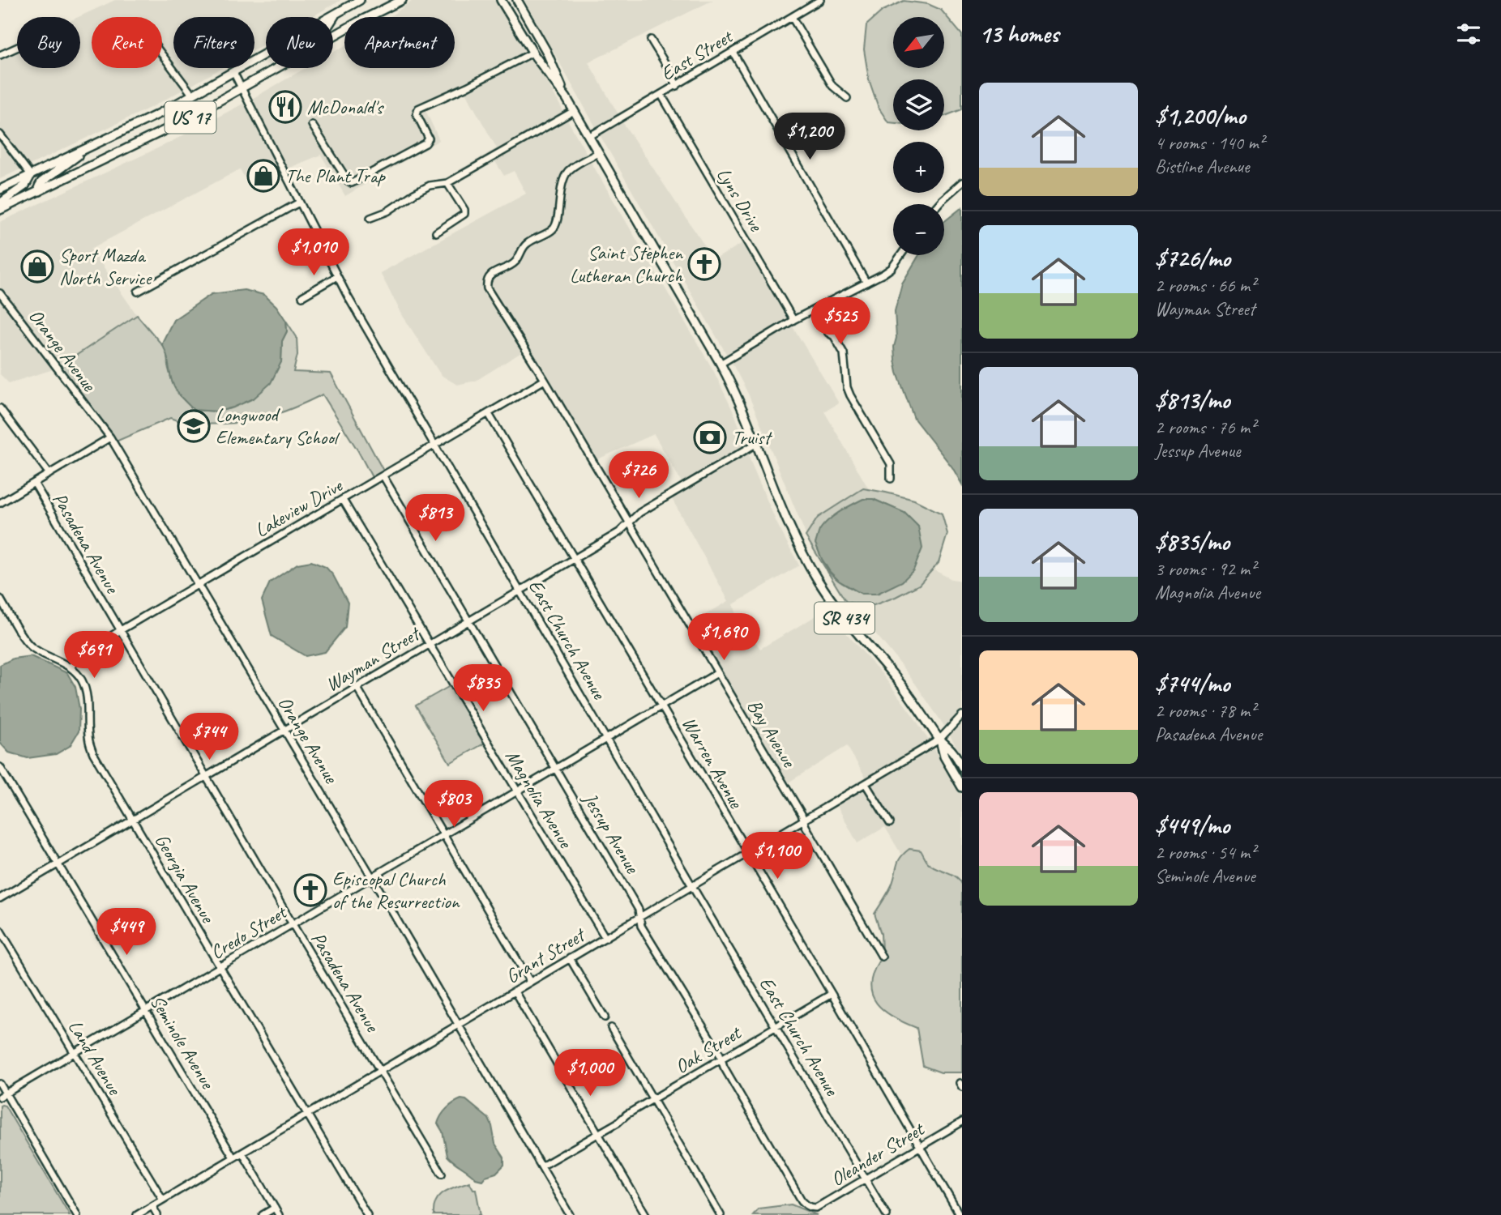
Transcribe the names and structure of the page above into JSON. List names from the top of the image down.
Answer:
{
  "streets": {
    "main road": ["US 17", "SR 434"],
    "street": [
      "East Street",
      "Lyns Drive",
      "Orange Avenue",
      "Lakeview Drive",
      "Pasadena Avenue",
      "East Church Avenue",
      "Wayman Street",
      "Bay Avenue",
      "Warren Avenue",
      "Magnolia Avenue",
      "Jessup Avenue",
      "Georgia Avenue",
      "Credo Street",
      "Grant Street",
      "Seminole Avenue",
      "Oak Street",
      "Land Avenue",
      "Oleander Street"
    ]
  },
  "crossings": [
    ["East Street", "Lyns Drive"],
    ["East Street", "SR 434"],
    ["US 17", "East Church Avenue"],
    ["Orange Avenue", "Lakeview Drive"],
    ["Orange Avenue", "Wayman Street"],
    ["Orange Avenue", "Credo Street"],
    ["Orange Avenue", "Grant Street"],
    ["Orange Avenue", "Oak Street"],
    ["Lakeview Drive", "Pasadena Avenue"],
    ["Lakeview Drive", "East Church Avenue"],
    ["Lakeview Drive", "Bay Avenue"],
    ["Lakeview Drive", "Warren Avenue"],
    ["Lakeview Drive", "Magnolia Avenue"],
    ["Lakeview Drive", "Jessup Avenue"],
    ["Lakeview Drive", "Georgia Avenue"],
    ["Pasadena Avenue", "Wayman Street"],
    ["Pasadena Avenue", "Credo Street"],
    ["Pasadena Avenue", "Grant Street"],
    ["SR 434", "Wayman Street"],
    ["SR 434", "Bay Avenue"],
    ["SR 434", "Grant Street"],
    ["East Church Avenue", "Wayman Street"],
    ["East Church Avenue", "Credo Street"],
    ["East Church Avenue", "Grant Street"],
    ["East Church Avenue", "Oak Street"],
    ["East Church Avenue", "Oleander Street"],
    ["Wayman Street", "Bay Avenue"],
    ["Wayman Street", "Warren Avenue"],
    ["Wayman Street", "Magnolia Avenue"],
    ["Wayman Street", "Jessup Avenue"],
    ["Wayman Street", "Georgia Avenue"],
    ["Wayman Street", "Seminole Avenue"],
    ["Bay Avenue", "Credo Street"],
    ["Bay Avenue", "Grant Street"],
    ["Warren Avenue", "Credo Street"],
    ["Warren Avenue", "Grant Street"],
    ["Warren Avenue", "Oak Street"],
    ["Warren Avenue", "Oleander Street"],
    ["Magnolia Avenue", "Credo Street"],
    ["Magnolia Avenue", "Grant Street"],
    ["Jessup Avenue", "Credo Street"],
    ["Jessup Avenue", "Grant Street"],
    ["Jessup Avenue", "Oak Street"],
    ["Jessup Avenue", "Oleander Street"],
    ["Georgia Avenue", "Credo Street"],
    ["Georgia Avenue", "Grant Street"],
    ["Credo Street", "Seminole Avenue"],
    ["Credo Street", "Land Avenue"],
    ["Grant Street", "Seminole Avenue"],
    ["Grant Street", "Land Avenue"]
  ],
  "places": {
    "restaurant": ["McDonald's"],
    "shop": ["The Plant Trap", "Sport Mazda North Service"],
    "church": ["Saint Stephen Lutheran Church", "Episcopal Church of the Resurrection"],
    "school or university": ["Longwood Elementary School"],
    "bank": ["Truist"]
  },
  "north": "bottom left",
  "page": {
    "heading": "13 homes",
    "map_buttons": ["+", "−"],
    "chip": [
      "Buy",
      "Rent",
      "Filters",
      "New",
      "Apartment"
    ],
    "list": [
      {
        "name": "$1,200/mo",
        "note": "4 rooms · 140 m² · Bistline Avenue"
      },
      {
        "name": "$726/mo",
        "note": "2 rooms · 66 m² · Wayman Street"
      },
      {
        "name": "$813/mo",
        "note": "2 rooms · 76 m² · Jessup Avenue"
      },
      {
        "name": "$835/mo",
        "note": "3 rooms · 92 m² · Magnolia Avenue"
      },
      {
        "name": "$744/mo",
        "note": "2 rooms · 78 m² · Pasadena Avenue"
      },
      {
        "name": "$449/mo",
        "note": "2 rooms · 54 m² · Seminole Avenue"
      }
    ],
    "price": [
      "$1,200",
      "$1,010",
      "$525",
      "$726",
      "$813",
      "$1,690",
      "$691",
      "$835",
      "$744",
      "$803",
      "$1,100",
      "$449",
      "$1,000"
    ]
  }
}
